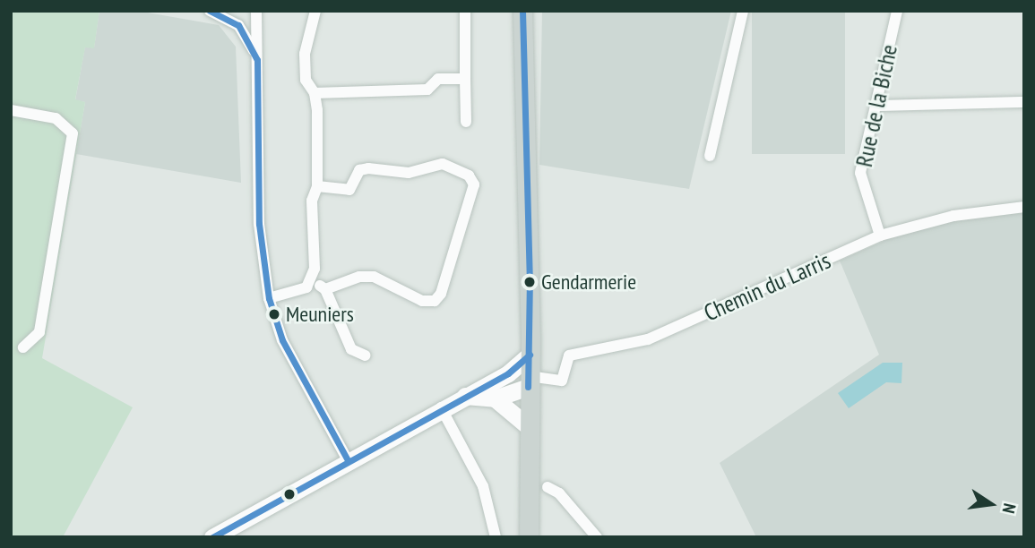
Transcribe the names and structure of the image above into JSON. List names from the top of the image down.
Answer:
{
  "streets": {
    "street": ["Rue de la Biche", "Chemin du Larris"]
  },
  "crossings": [
    ["Rue de la Biche", "Chemin du Larris"]
  ],
  "places": ["Gendarmerie", "Meuniers"],
  "north": "right"
}
